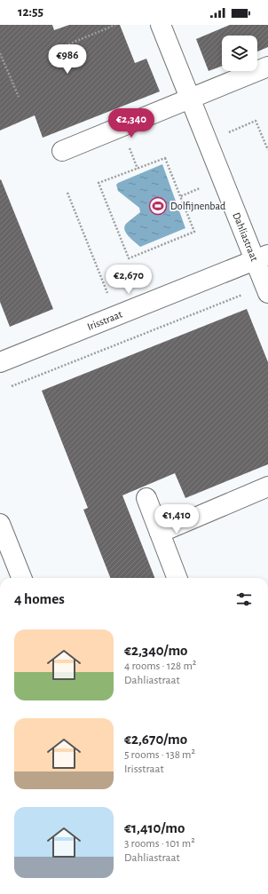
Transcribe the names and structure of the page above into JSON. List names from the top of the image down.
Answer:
{
  "streets": {
    "street": ["Dahliastraat", "Irisstraat"]
  },
  "crossings": [
    ["Dahliastraat", "Irisstraat"]
  ],
  "places": {
    "sports": ["Dolfijnenbad"]
  },
  "page": {
    "status": "12:55",
    "price": [
      "€986",
      "€2,340",
      "€2,670",
      "€1,410"
    ],
    "heading": "4 homes",
    "list": [
      {
        "name": "€2,340/mo",
        "note": "4 rooms · 128 m² · Dahliastraat"
      },
      {
        "name": "€2,670/mo",
        "note": "5 rooms · 138 m² · Irisstraat"
      },
      {
        "name": "€1,410/mo",
        "note": "3 rooms · 101 m² · Dahliastraat"
      }
    ]
  }
}
